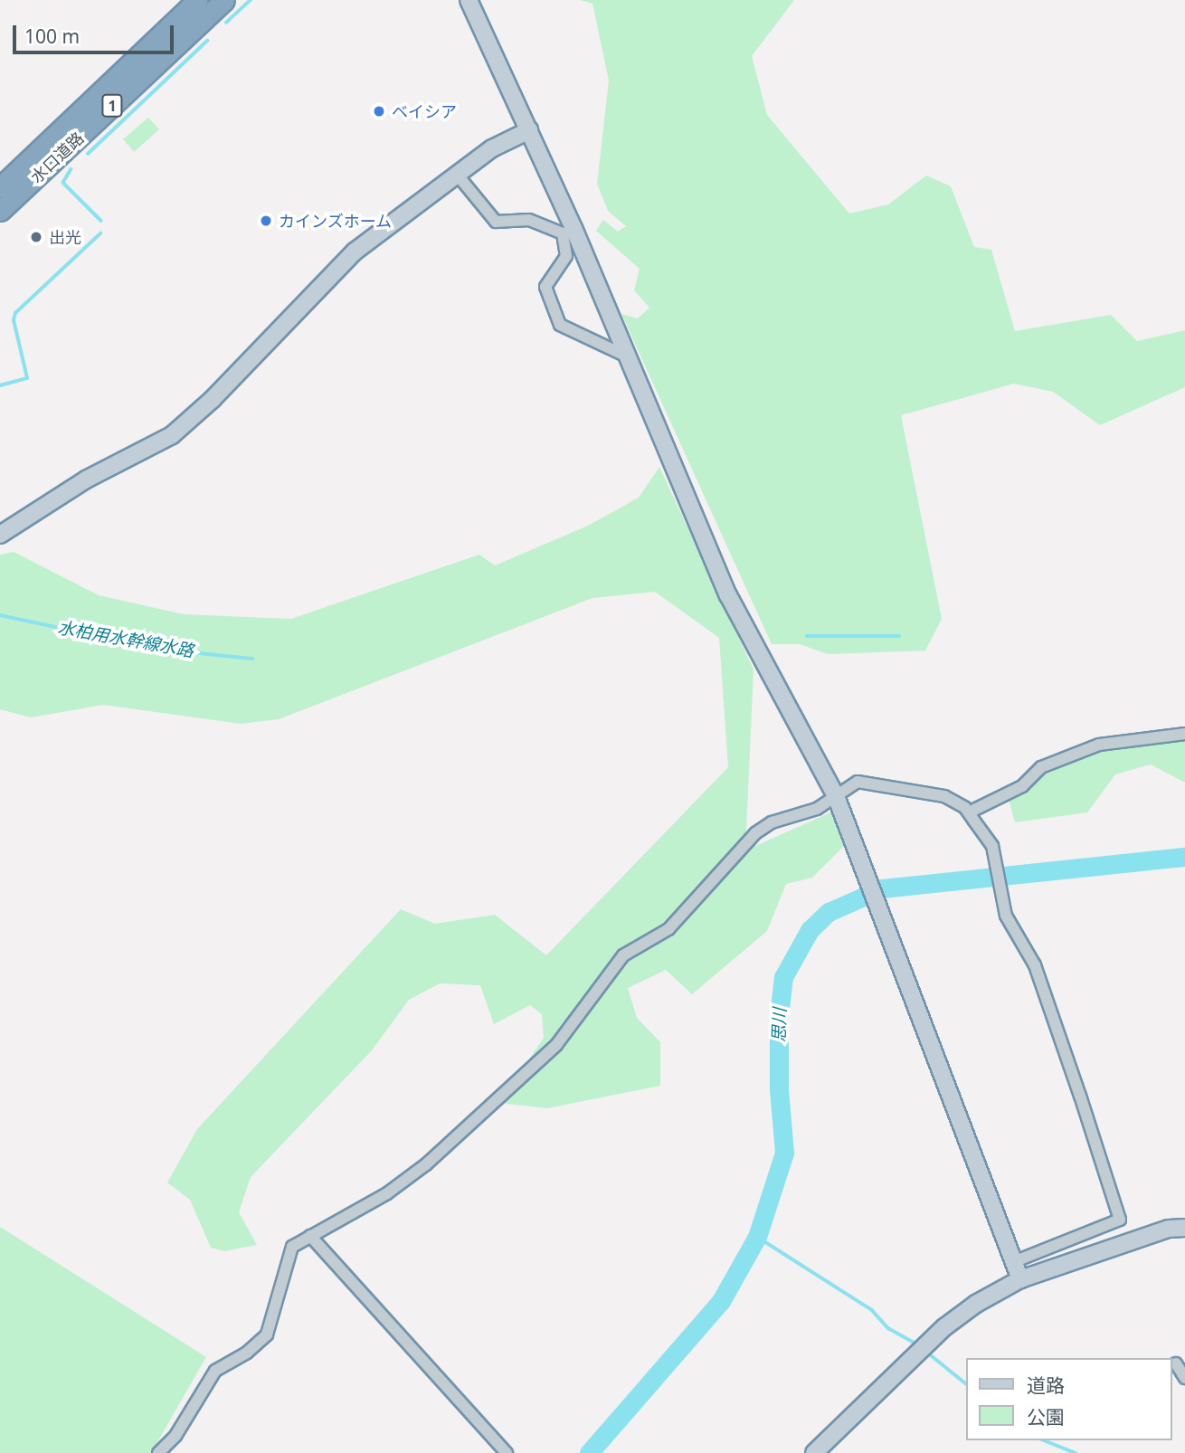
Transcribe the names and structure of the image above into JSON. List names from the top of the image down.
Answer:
{
  "streets": {
    "highway": ["1", "水口道路"]
  },
  "water": ["水柏用水幹線水路", "思川"],
  "places": ["ベイシア", "カインズホーム", "出光"],
  "legend": ["道路", "公園"],
  "scale_bar": "100 m"
}
